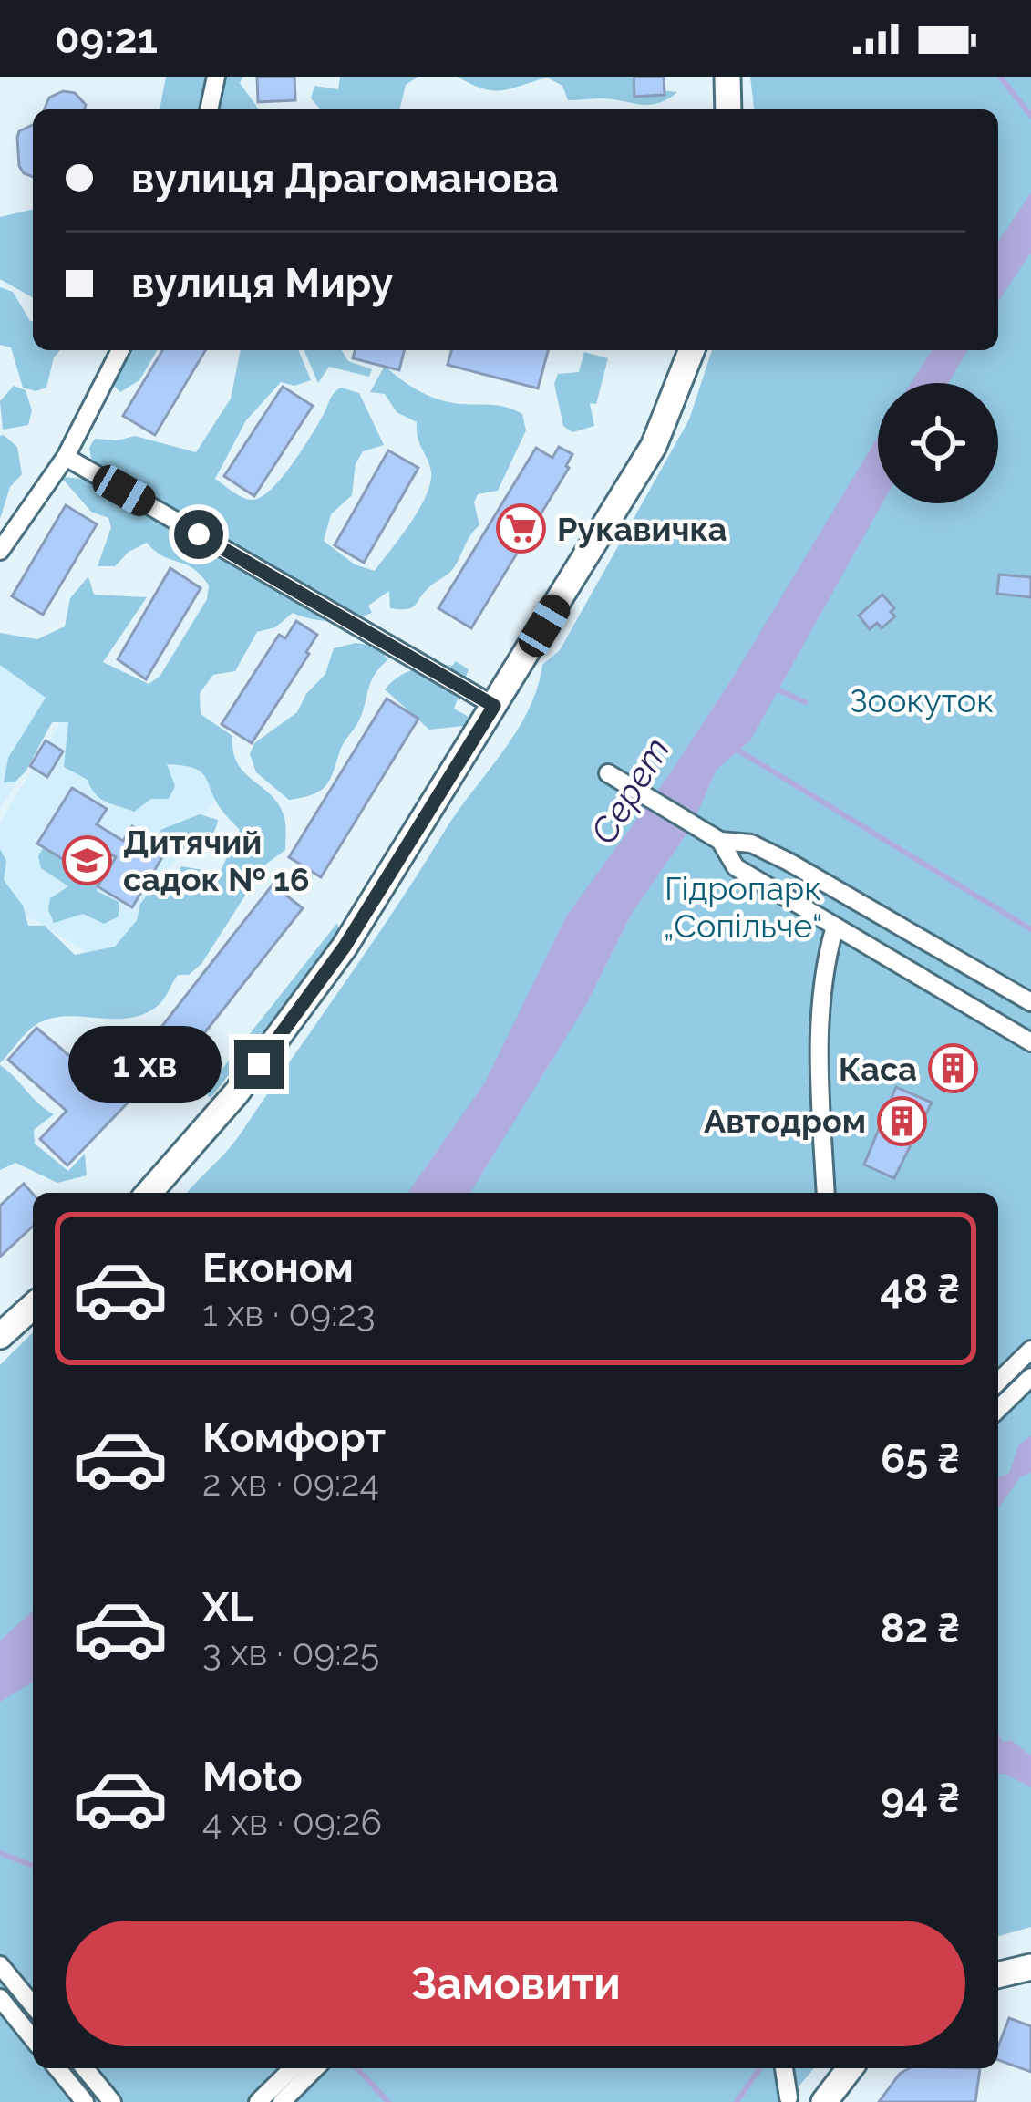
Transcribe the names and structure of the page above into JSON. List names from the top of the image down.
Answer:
{
  "water": ["Серет"],
  "parks": ["Зоокуток", "Гідропарк „Сопільче“"],
  "places": {
    "supermarket": ["Рукавичка"],
    "school or university": ["Дитячий садок № 16"],
    "building": ["Каса", "Автодром"]
  },
  "page": {
    "status": "09:21",
    "banner": ["вулиця Драгоманова", "вулиця Миру"],
    "bubble": "1 хв",
    "list": [
      {
        "name": "Економ",
        "note": "1 хв · 09:23",
        "value": "48 ₴"
      },
      {
        "name": "Комфорт",
        "note": "2 хв · 09:24",
        "value": "65 ₴"
      },
      {
        "name": "XL",
        "note": "3 хв · 09:25",
        "value": "82 ₴"
      },
      {
        "name": "Moto",
        "note": "4 хв · 09:26",
        "value": "94 ₴"
      }
    ],
    "buttons": "Замовити"
  }
}
